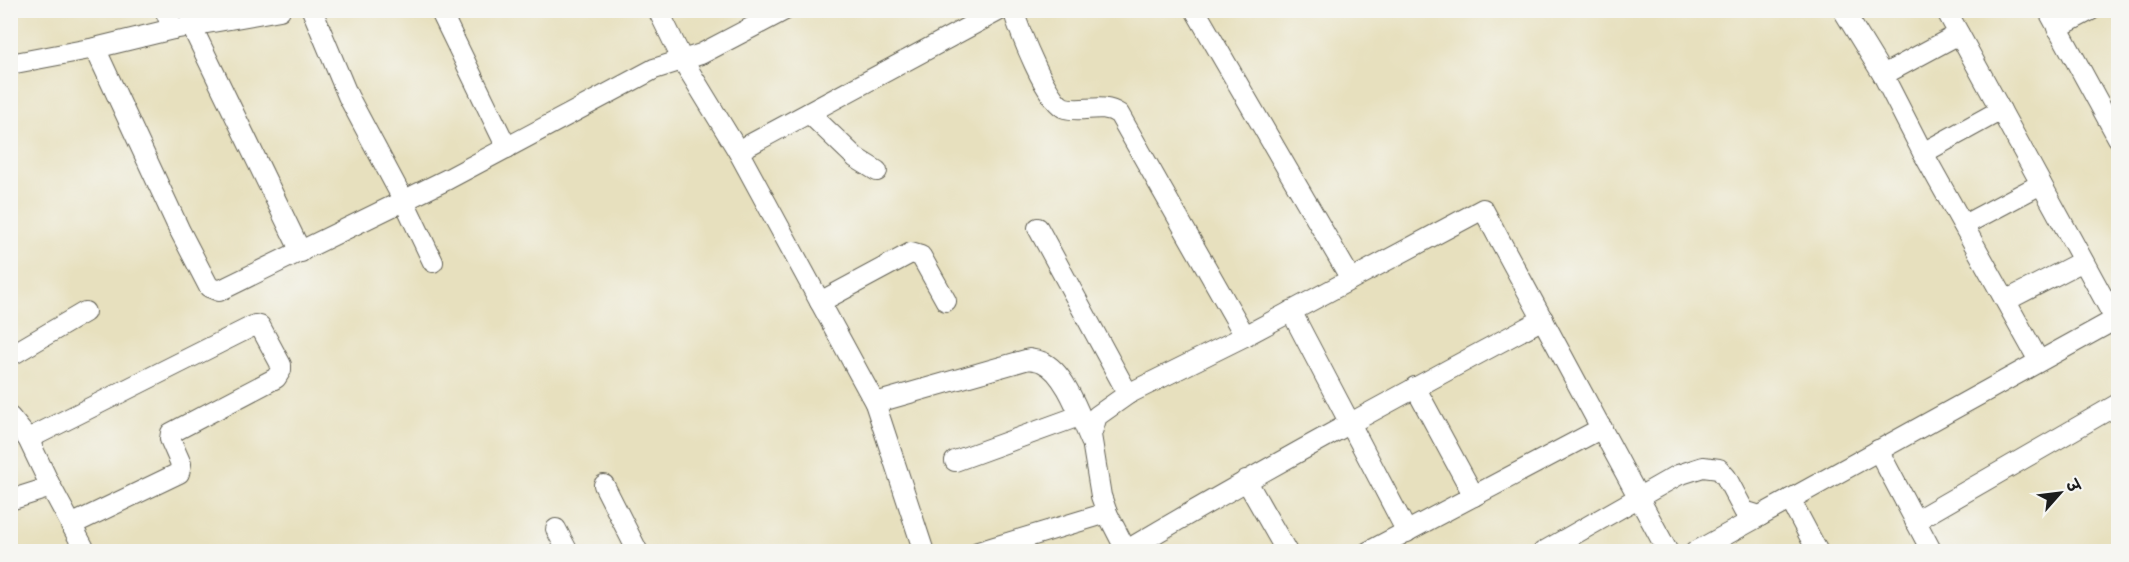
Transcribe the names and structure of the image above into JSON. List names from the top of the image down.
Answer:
{
  "north": "top right"
}
